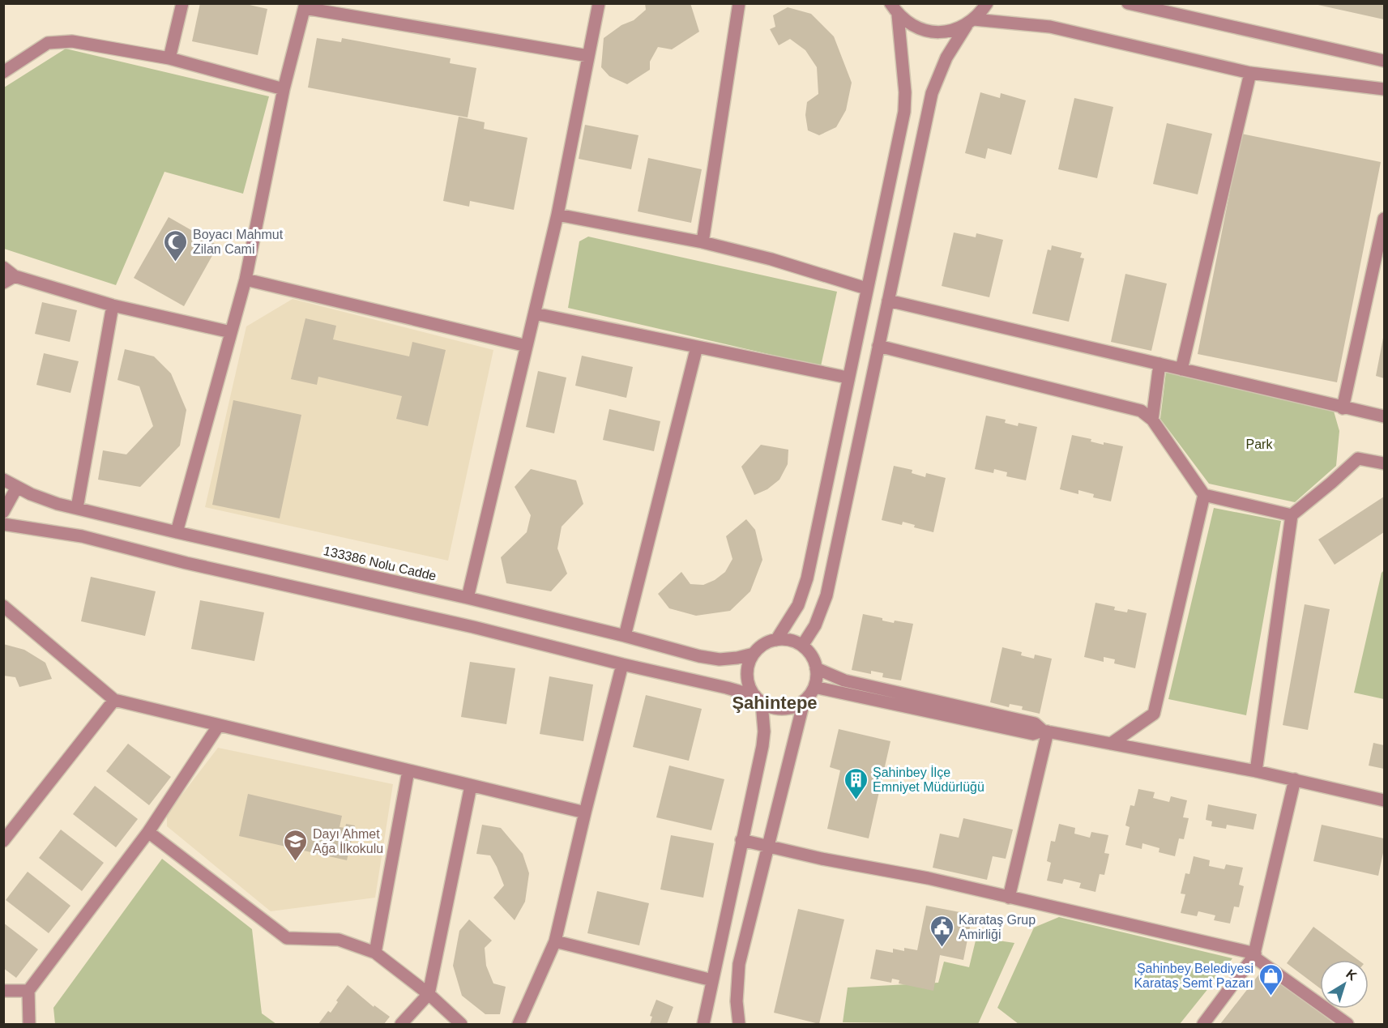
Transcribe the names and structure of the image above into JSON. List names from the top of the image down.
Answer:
{
  "streets": {
    "street": ["133386 Nolu Cadde"]
  },
  "districts": ["Şahintepe"],
  "parks": ["Park"],
  "places": {
    "mosque": ["Boyacı Mahmut Zilan Cami"],
    "building": ["Şahinbey İlçe Emniyet Müdürlüğü"],
    "school or university": ["Dayı Ahmet Ağa İlkokulu"],
    "public building": ["Karataş Grup Amirliği"],
    "shop": ["Şahinbey Belediyesi Karataş Semt Pazarı"]
  },
  "north": "top right"
}
